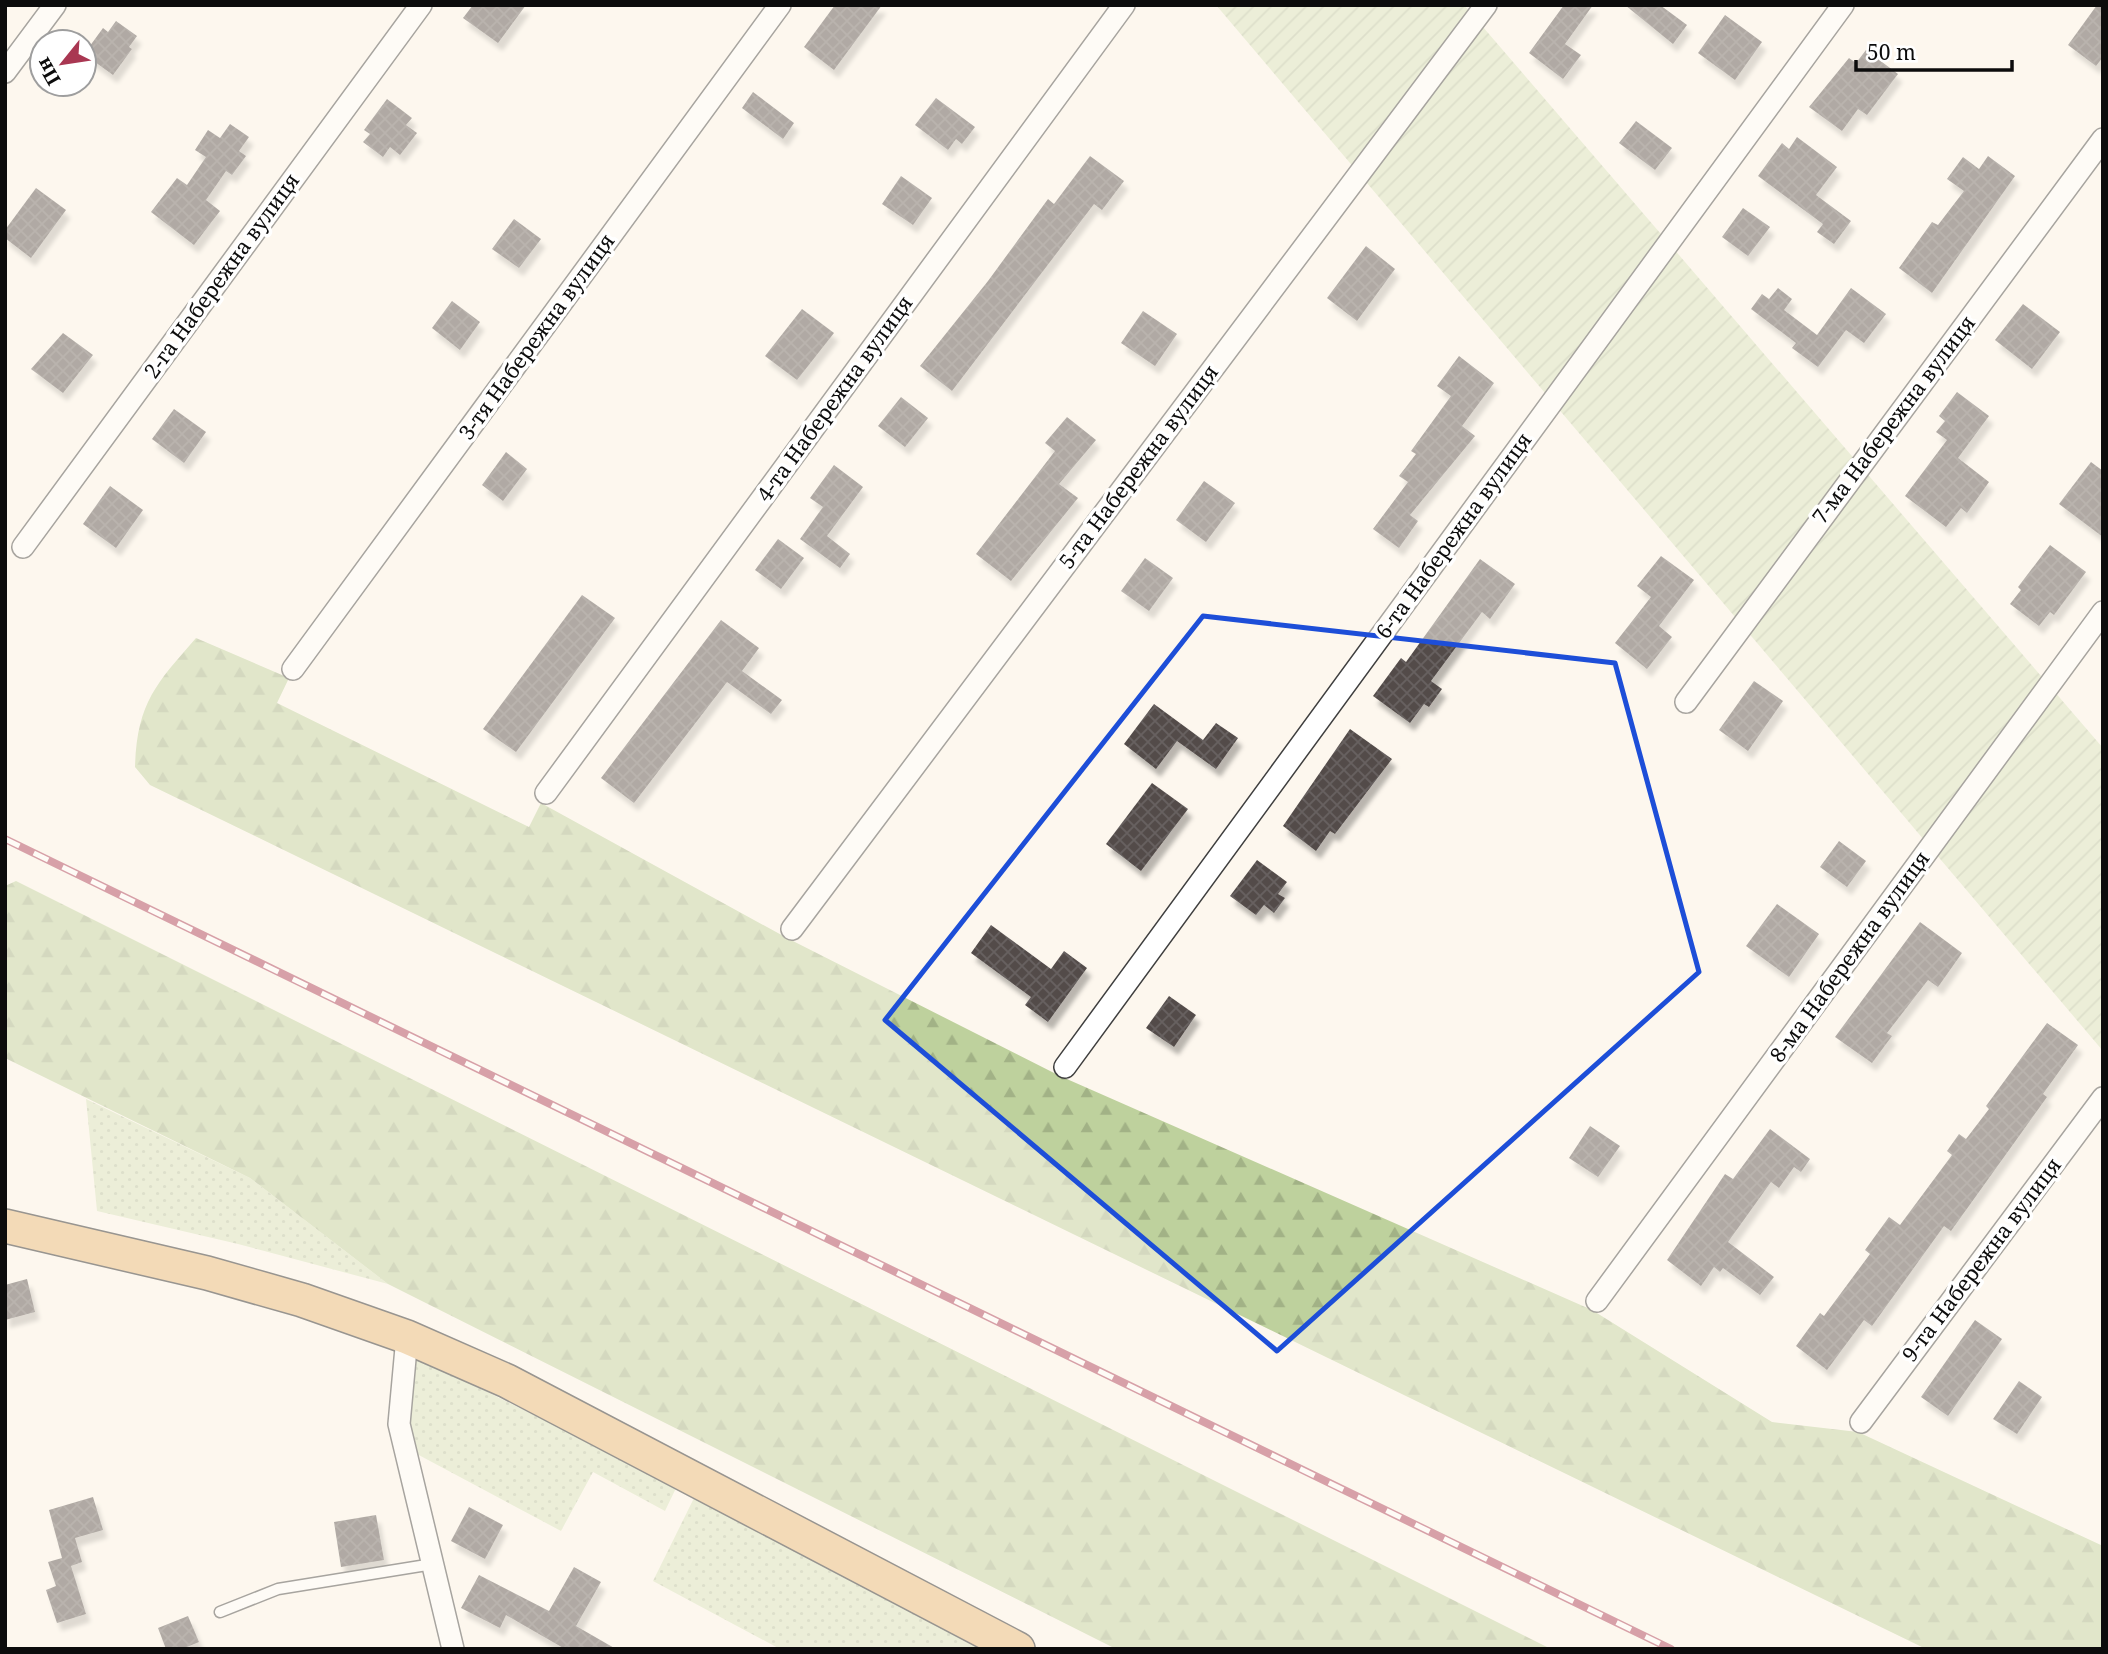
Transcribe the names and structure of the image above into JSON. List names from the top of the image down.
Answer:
{
  "streets": {
    "street": [
      "2-га Набережна вулиця",
      "3-тя Набережна вулиця",
      "4-та Набережна вулиця",
      "7-ма Набережна вулиця",
      "5-та Набережна вулиця",
      "6-та Набережна вулиця",
      "8-ма Набережна вулиця",
      "9-та Набережна вулиця"
    ]
  },
  "scale_bar": "50 m",
  "north": "bottom left"
}
